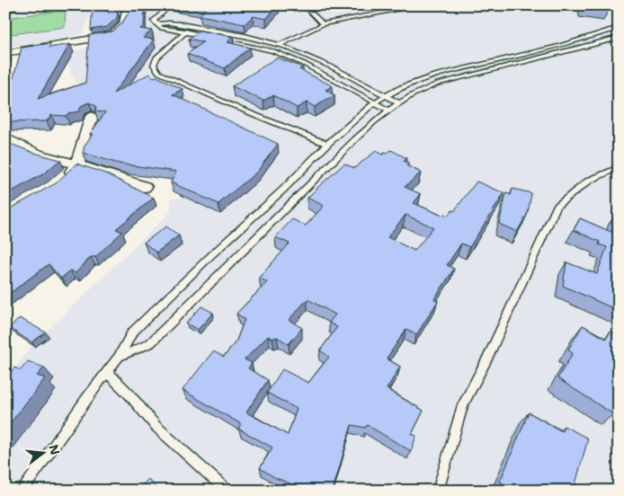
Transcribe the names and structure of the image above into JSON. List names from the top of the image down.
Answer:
{
  "north": "right"
}
